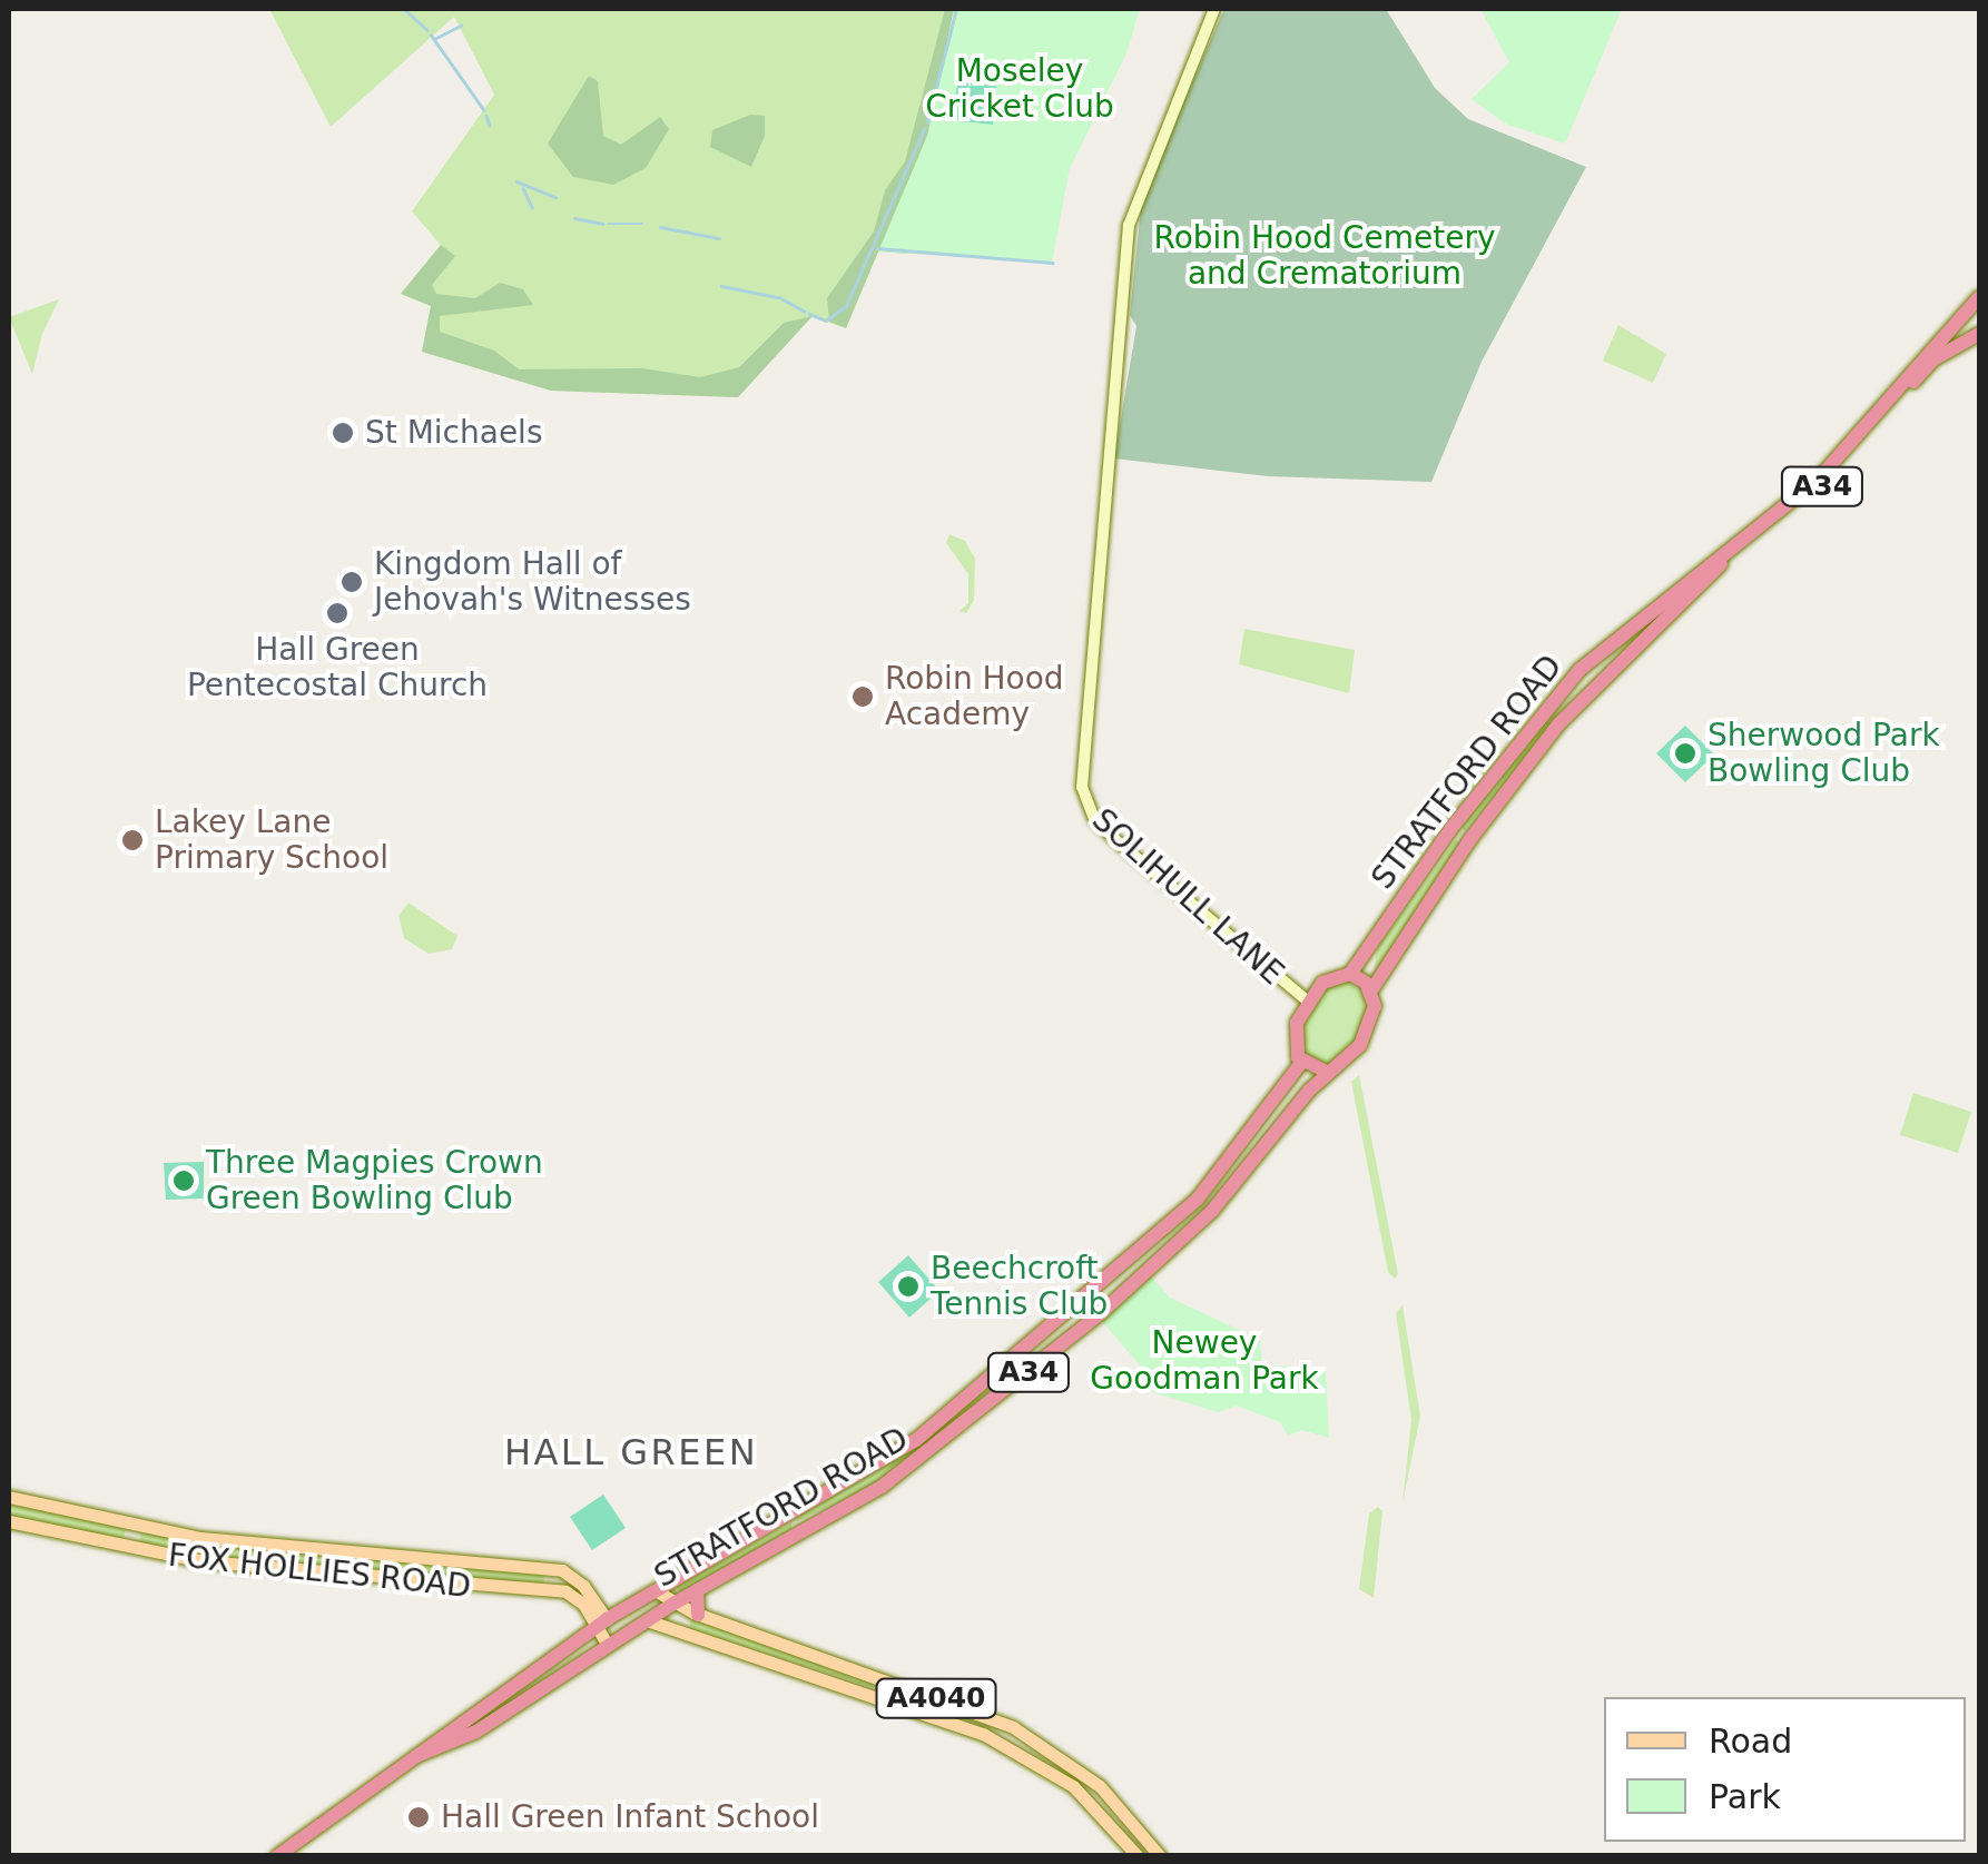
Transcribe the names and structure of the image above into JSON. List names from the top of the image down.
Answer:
{
  "streets": {
    "highway": ["A34", "STRATFORD ROAD"],
    "main road": ["SOLIHULL LANE", "FOX HOLLIES ROAD", "A4040"]
  },
  "crossings": [
    ["A34", "STRATFORD ROAD"],
    ["STRATFORD ROAD", "SOLIHULL LANE"],
    ["STRATFORD ROAD", "FOX HOLLIES ROAD"],
    ["STRATFORD ROAD", "A4040"]
  ],
  "districts": ["HALL GREEN"],
  "parks": ["Moseley Cricket Club", "Robin Hood Cemetery and Crematorium", "Newey Goodman Park"],
  "places": [
    "St Michaels",
    "Kingdom Hall of Jehovah's Witnesses",
    "Hall Green Pentecostal Church",
    "Robin Hood Academy",
    "Sherwood Park Bowling Club",
    "Lakey Lane Primary School",
    "Three Magpies Crown Green Bowling Club",
    "Beechcroft Tennis Club",
    "Hall Green Infant School"
  ],
  "legend": ["Road", "Park"]
}
